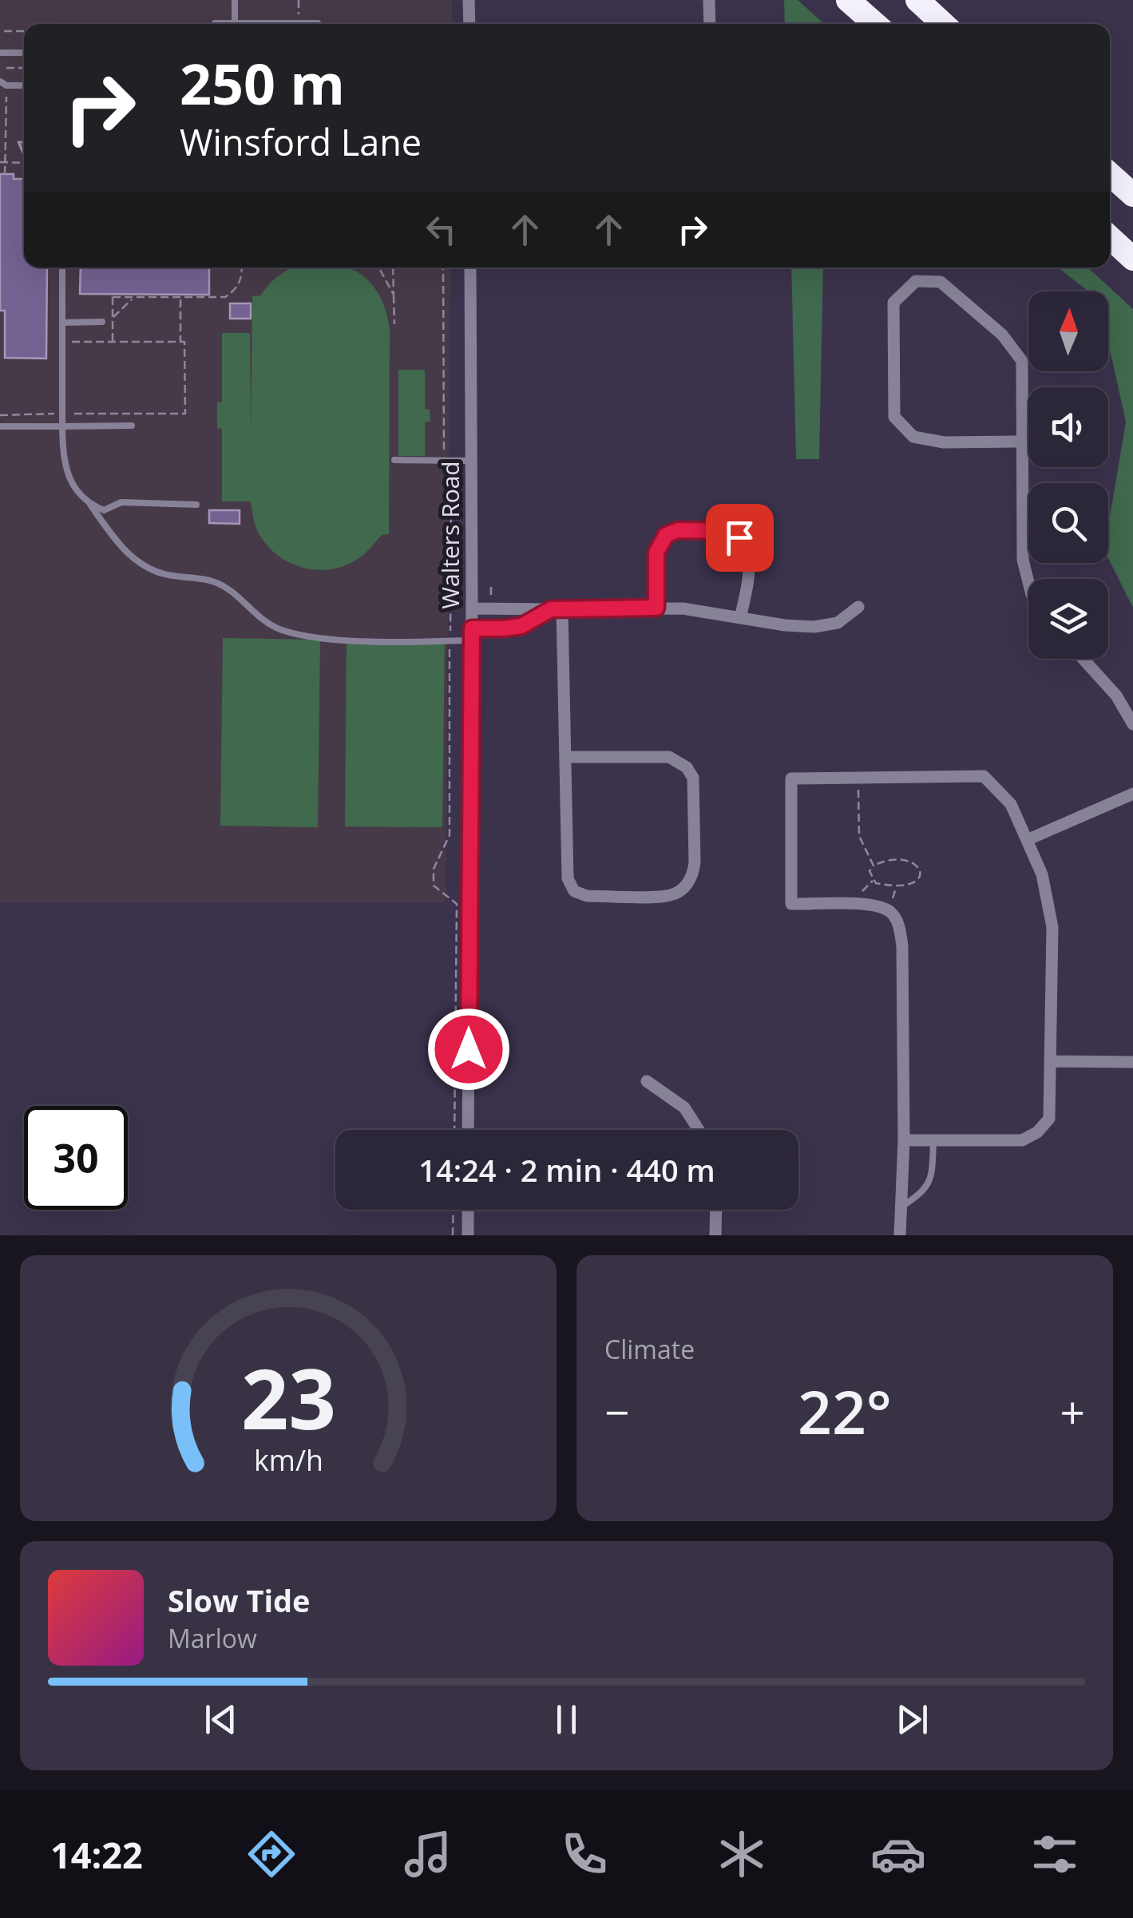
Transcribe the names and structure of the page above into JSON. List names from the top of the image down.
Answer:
{
  "streets": {
    "street": ["Walters Road"]
  },
  "north": "top",
  "page": {
    "turn": ["250 m", "Winsford Lane"],
    "limit": "30",
    "trip": "14:24 · 2 min · 440 m",
    "tile": "Climate",
    "heat": ["−", "22°", "+"],
    "song": ["Slow Tide", "Marlow"],
    "tabs": "14:22",
    "gauge": ["23", "km/h"]
  }
}
